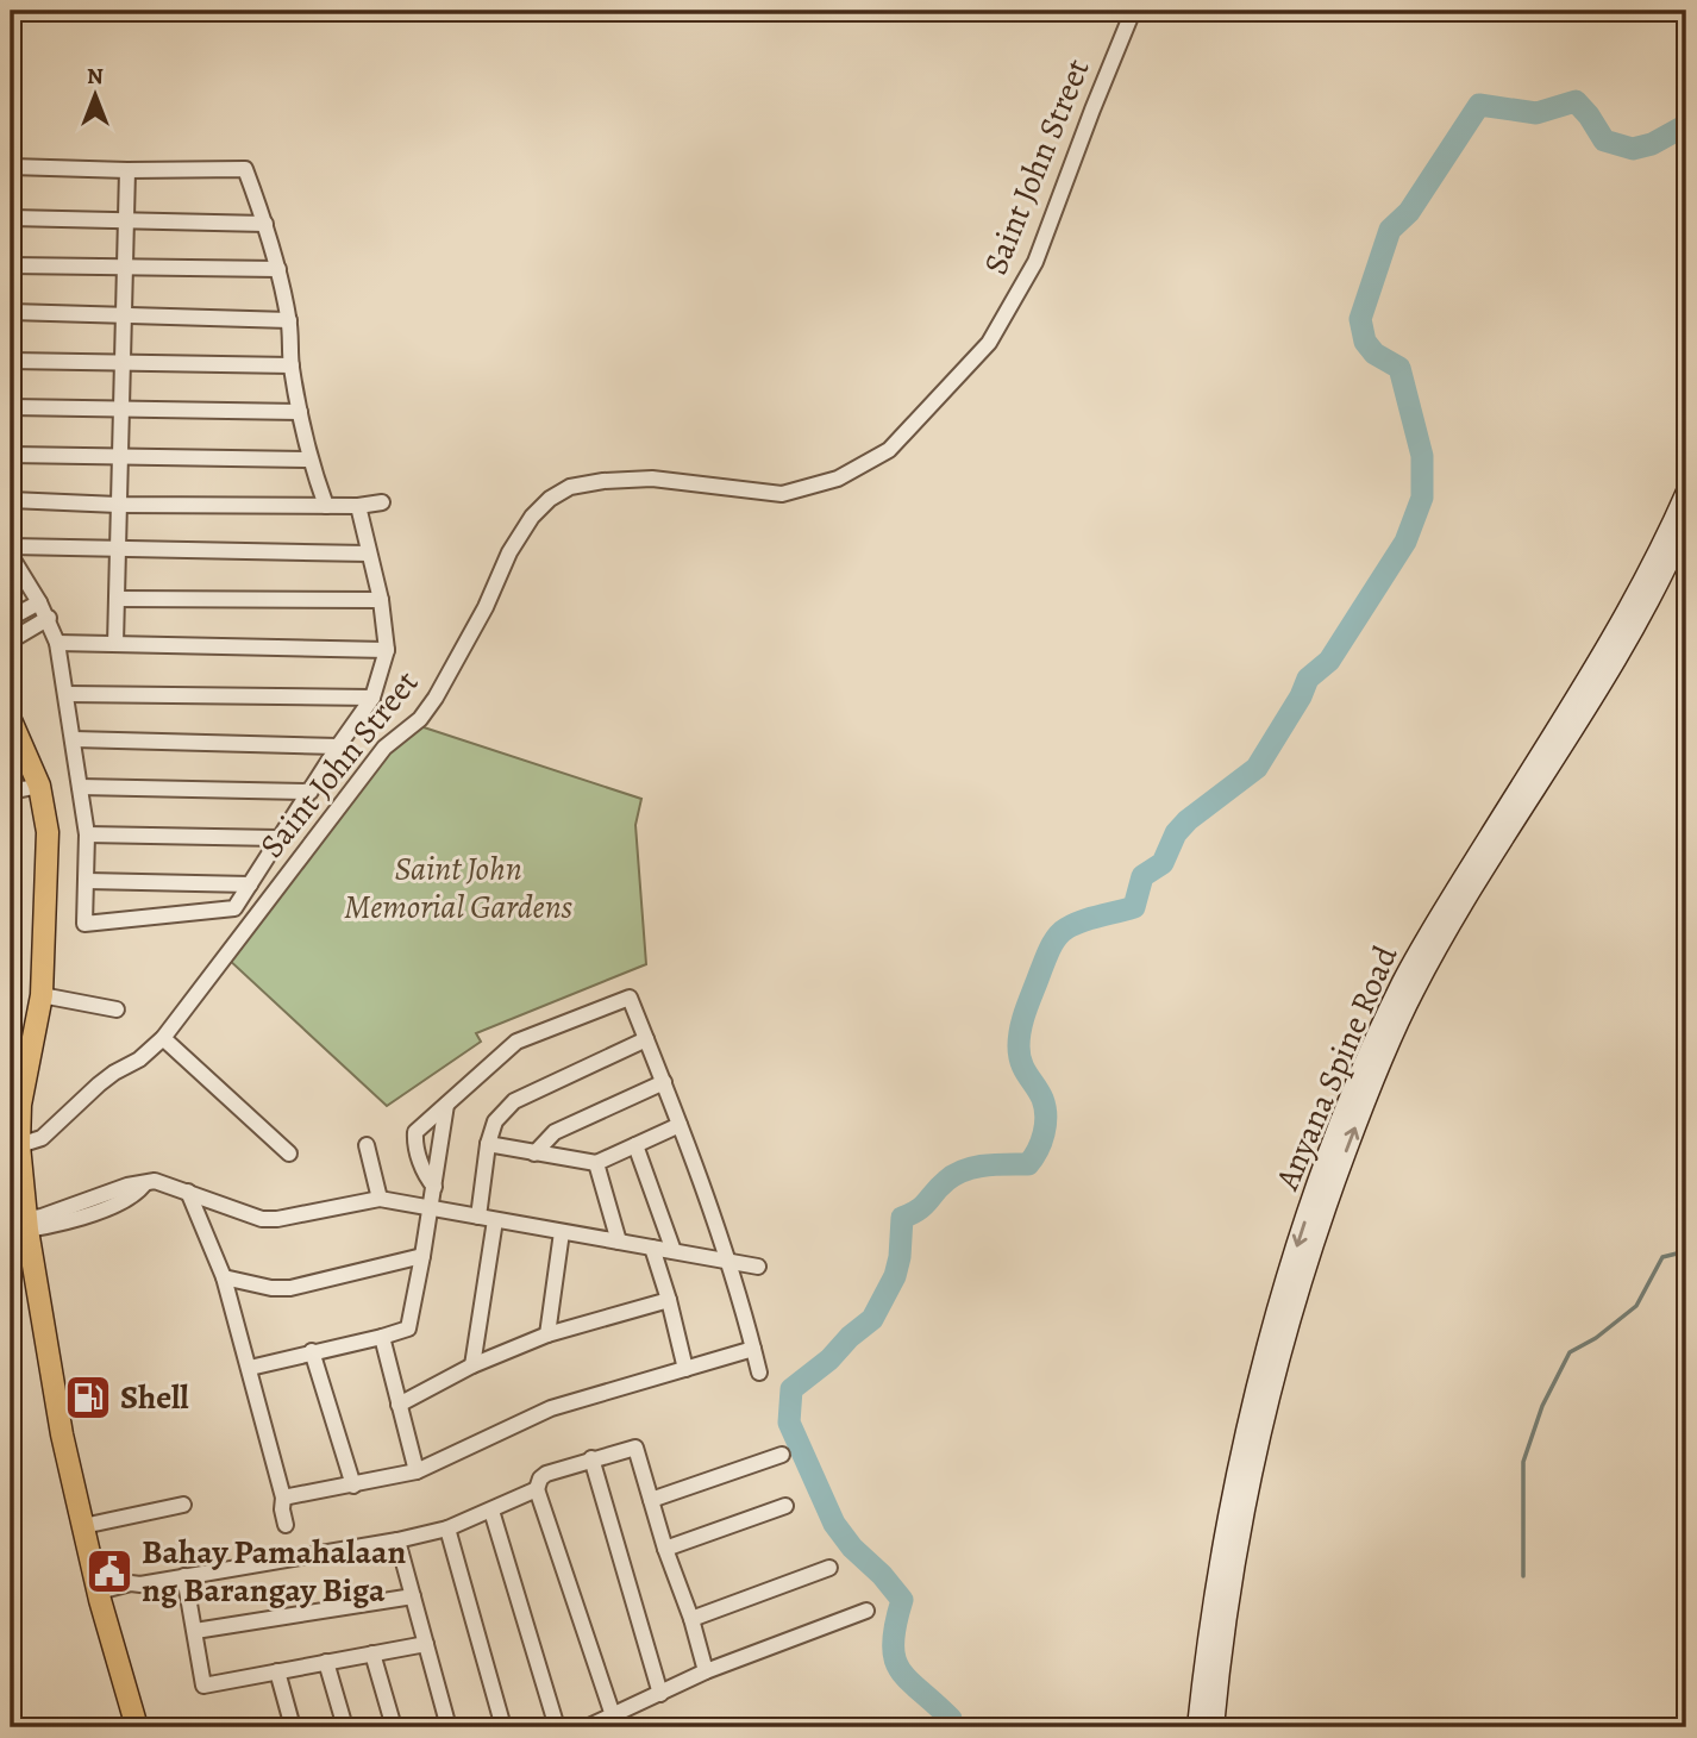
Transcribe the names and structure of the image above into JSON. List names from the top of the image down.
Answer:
{
  "streets": {
    "main road": ["Anyana Spine Road"],
    "street": ["Saint John Street"]
  },
  "parks": ["Saint John Memorial Gardens"],
  "places": {
    "fuel station": ["Shell"],
    "public building": ["Bahay Pamahalaan ng Barangay Biga"]
  },
  "north": "top"
}
